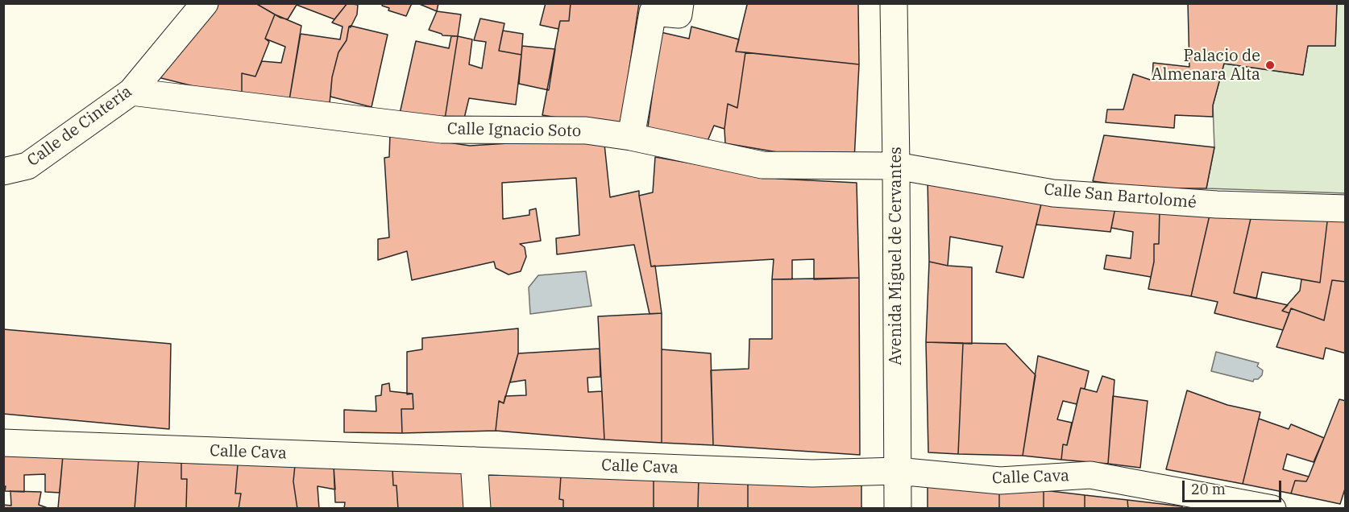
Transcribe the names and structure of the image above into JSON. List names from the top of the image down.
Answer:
{
  "streets": {
    "street": [
      "Calle de Cintería",
      "Calle Ignacio Soto",
      "Calle San Bartolomé",
      "Avenida Miguel de Cervantes",
      "Calle Cava"
    ]
  },
  "crossings": [
    ["Calle de Cintería", "Calle Ignacio Soto"],
    ["Calle Ignacio Soto", "Calle San Bartolomé"],
    ["Calle Ignacio Soto", "Avenida Miguel de Cervantes"],
    ["Calle San Bartolomé", "Avenida Miguel de Cervantes"],
    ["Avenida Miguel de Cervantes", "Calle Cava"]
  ],
  "places": ["Palacio de Almenara Alta"],
  "scale_bar": "20 m"
}
